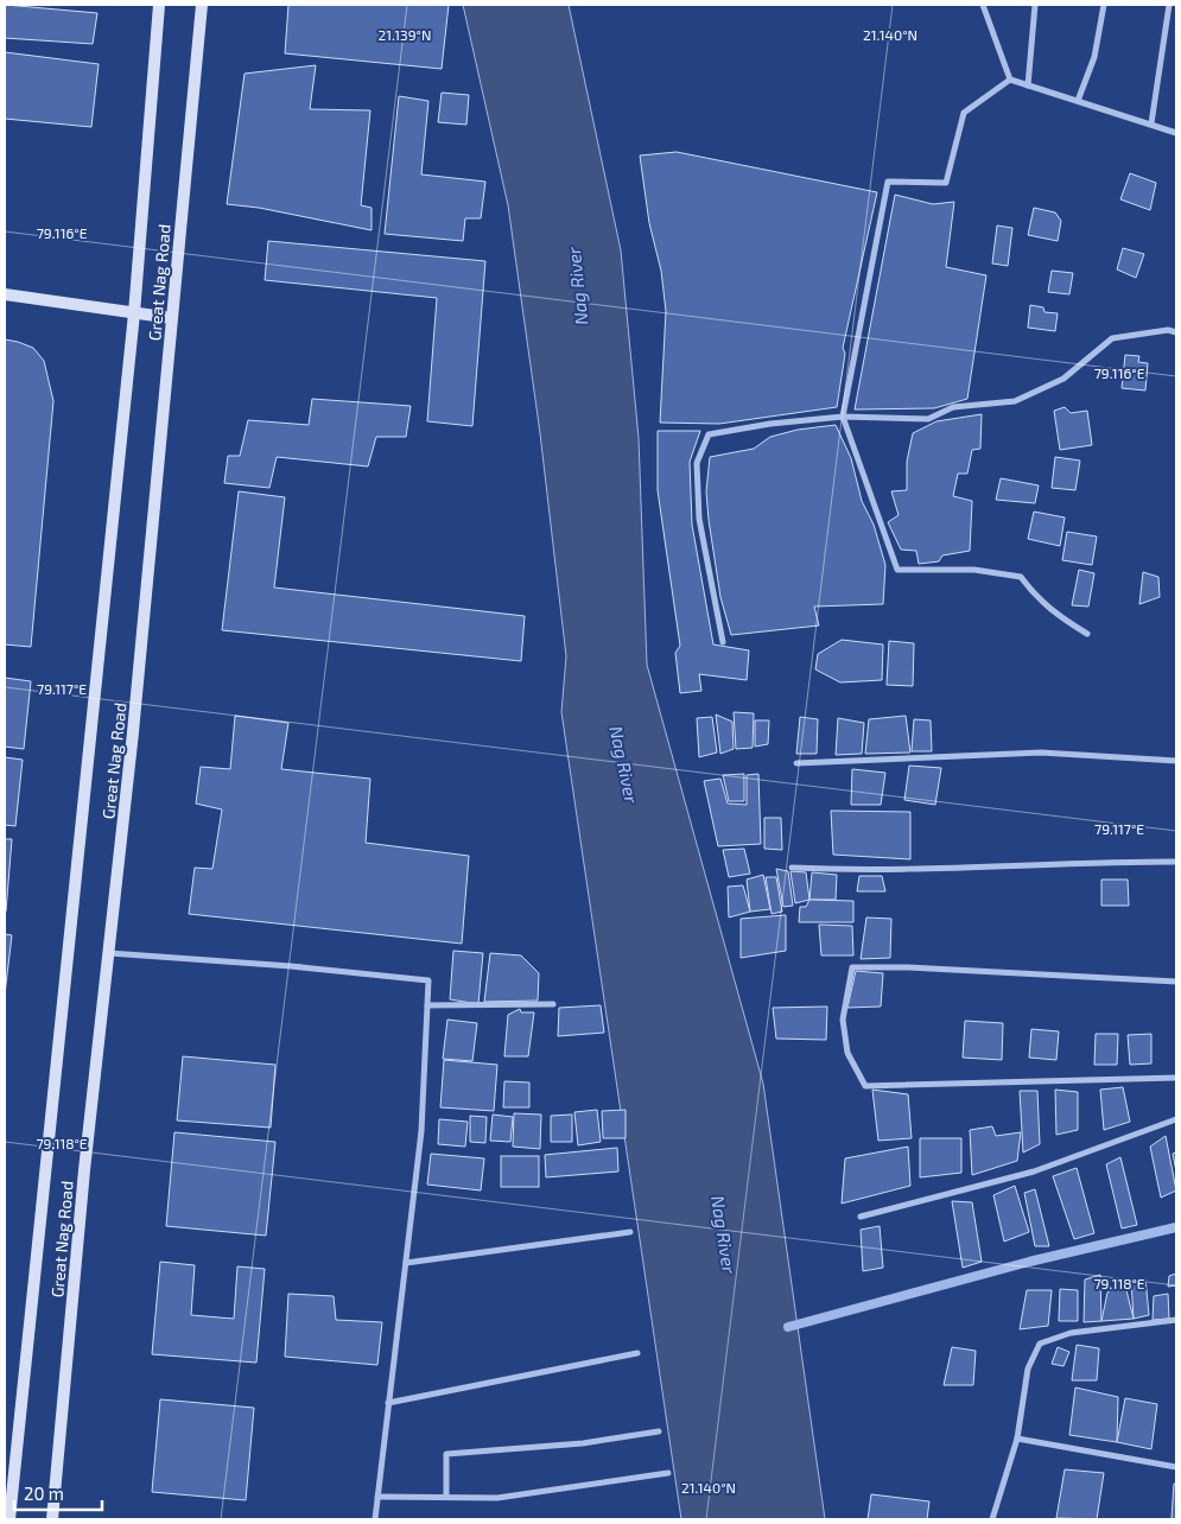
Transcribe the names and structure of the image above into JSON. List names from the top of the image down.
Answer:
{
  "streets": {
    "main road": ["Great Nag Road"]
  },
  "water": ["Nag River"],
  "scale_bar": "20 m",
  "coordinates": [
    "21.139°N",
    "21.140°N",
    "79.116°E",
    "79.117°E",
    "79.118°E"
  ]
}
